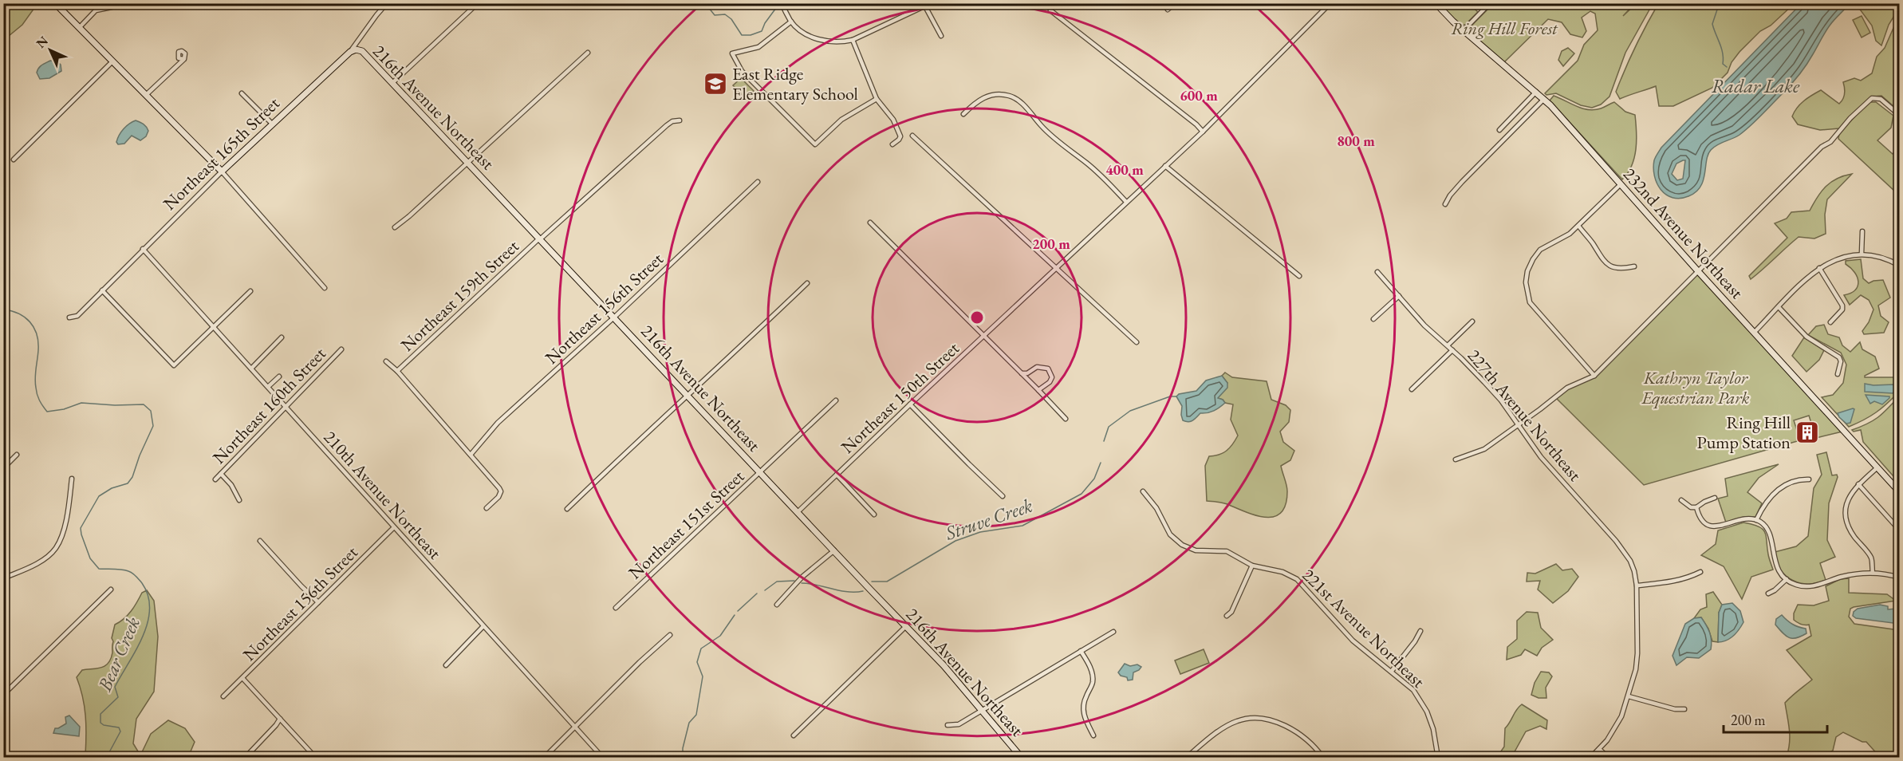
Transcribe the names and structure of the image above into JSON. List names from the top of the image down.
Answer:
{
  "streets": {
    "street": [
      "216th Avenue Northeast",
      "Northeast 165th Street",
      "232nd Avenue Northeast",
      "Northeast 159th Street",
      "Northeast 156th Street",
      "Northeast 150th Street",
      "Northeast 160th Street",
      "227th Avenue Northeast",
      "210th Avenue Northeast",
      "Northeast 151st Street",
      "221st Avenue Northeast"
    ]
  },
  "crossings": [
    ["216th Avenue Northeast", "Northeast 165th Street"],
    ["216th Avenue Northeast", "Northeast 159th Street"],
    ["216th Avenue Northeast", "Northeast 156th Street"],
    ["216th Avenue Northeast", "Northeast 150th Street"],
    ["216th Avenue Northeast", "Northeast 151st Street"],
    ["Northeast 165th Street", "210th Avenue Northeast"],
    ["Northeast 156th Street", "210th Avenue Northeast"],
    ["Northeast 160th Street", "210th Avenue Northeast"]
  ],
  "water": ["Radar Lake", "Struve Creek", "Bear Creek"],
  "parks": ["Ring Hill Forest", "Kathryn Taylor Equestrian Park"],
  "places": {
    "school or university": ["East Ridge Elementary School"],
    "building": ["Ring Hill Pump Station"]
  },
  "scale_bar": "200 m",
  "north": "top left",
  "rings": [
    "600 m",
    "800 m",
    "400 m",
    "200 m"
  ]
}
